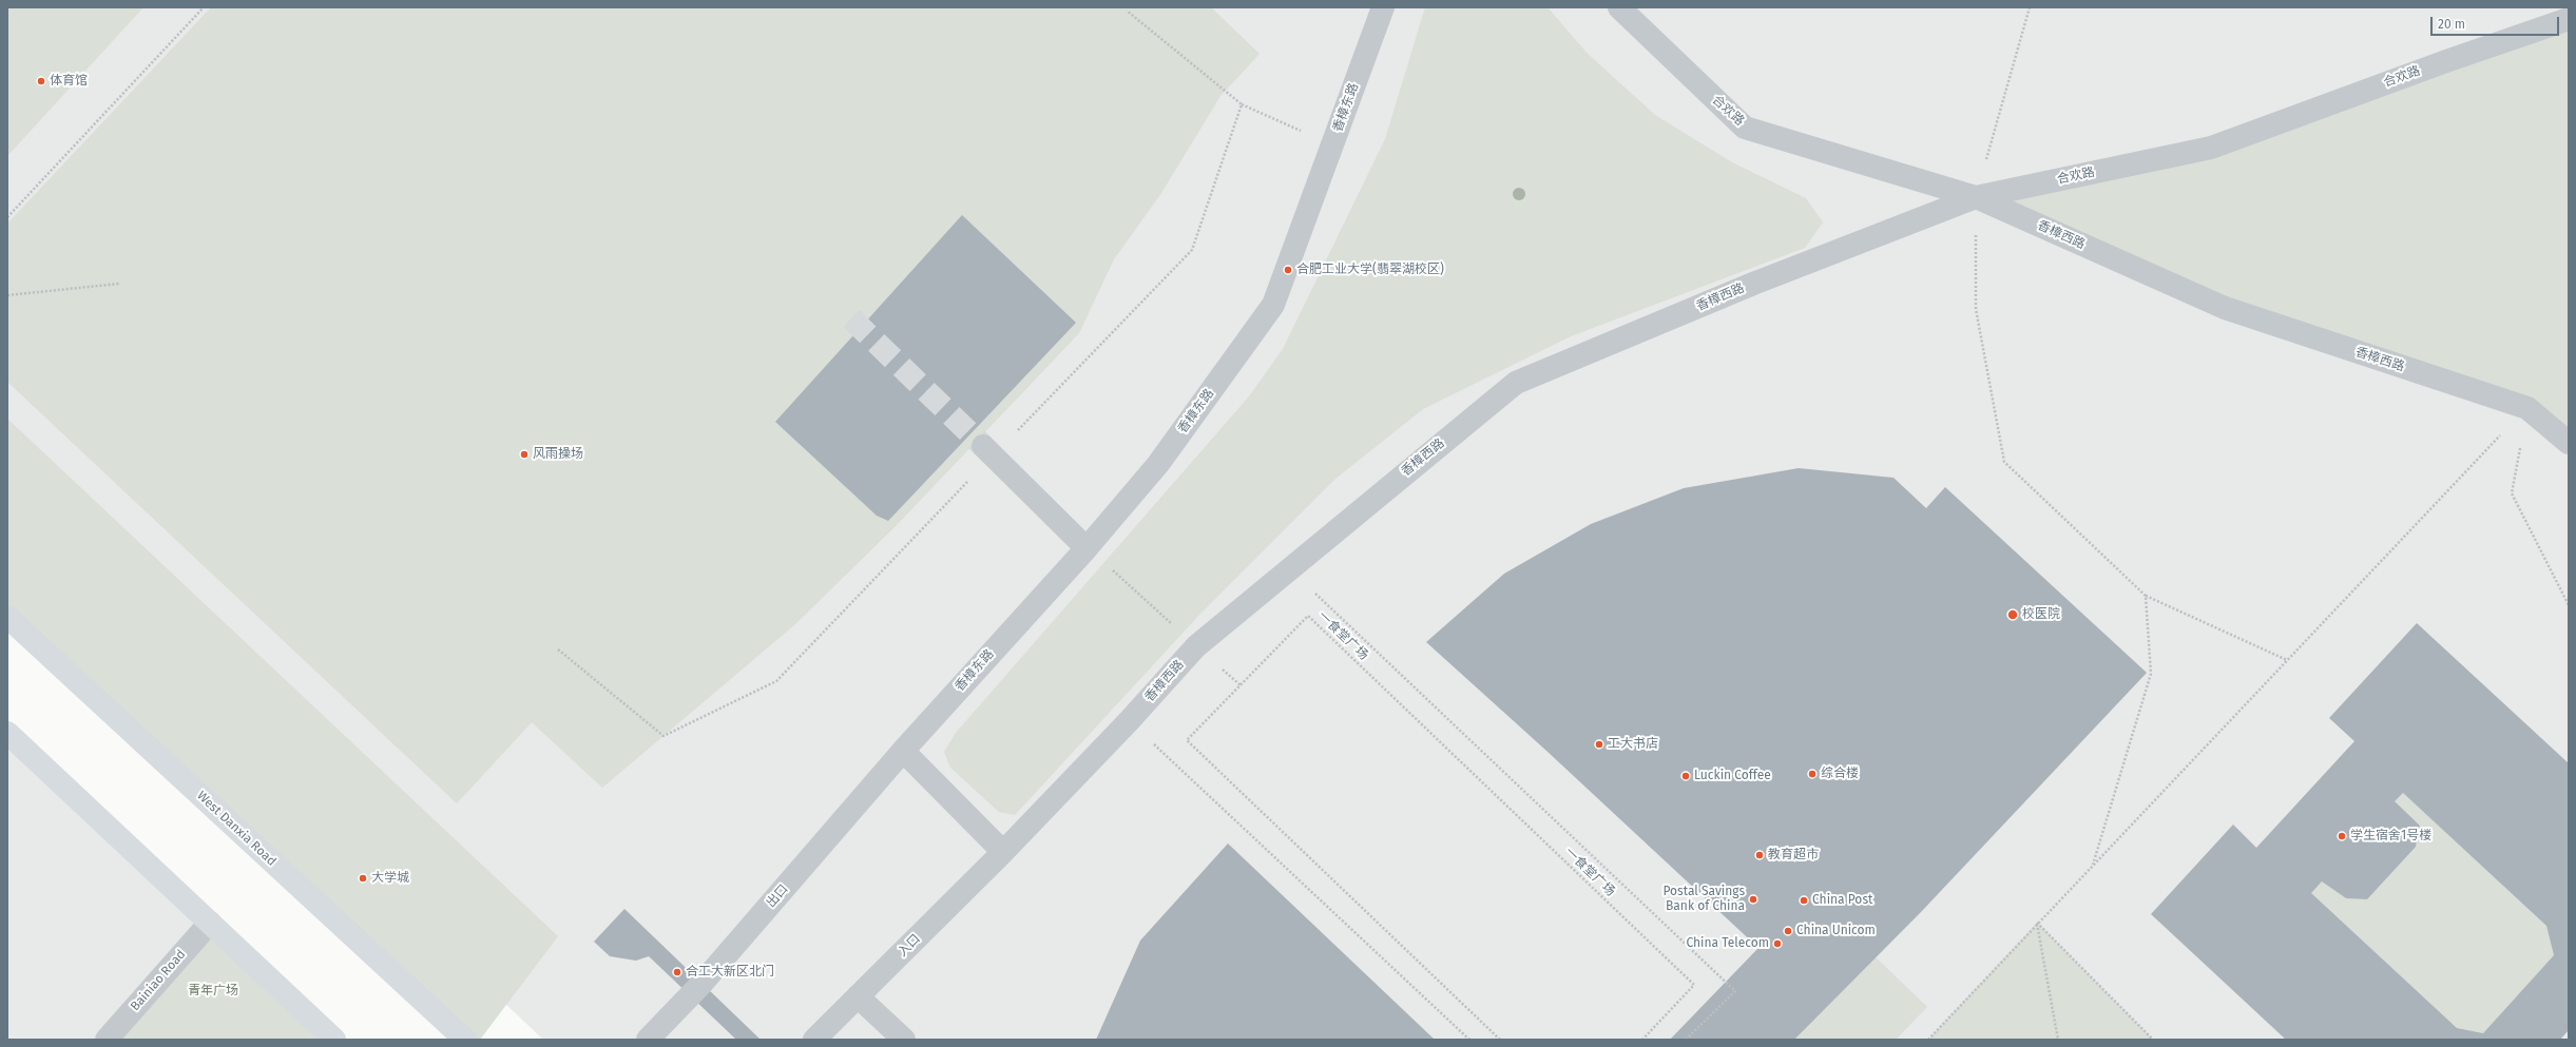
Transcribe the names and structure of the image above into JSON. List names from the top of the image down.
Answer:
{
  "streets": {
    "main road": ["West Danxia Road"],
    "street": [
      "合欢路",
      "香樟东路",
      "香樟西路",
      "出口",
      "入口",
      "Bainiao Road"
    ],
    "path": ["一食堂广场"]
  },
  "crossings": [
    ["合欢路", "香樟西路"],
    ["香樟东路", "出口"],
    ["香樟西路", "入口"]
  ],
  "parks": ["青年广场"],
  "places": [
    "体育馆",
    "合肥工业大学(翡翠湖校区)",
    "风雨操场",
    "校医院",
    "工大书店",
    "综合楼",
    "Luckin Coffee",
    "学生宿舍1号楼",
    "教育超市",
    "大学城",
    "Postal Savings Bank of China",
    "China Post",
    "China Unicom",
    "China Telecom",
    "合工大新区北门"
  ],
  "scale_bar": "20 m"
}
